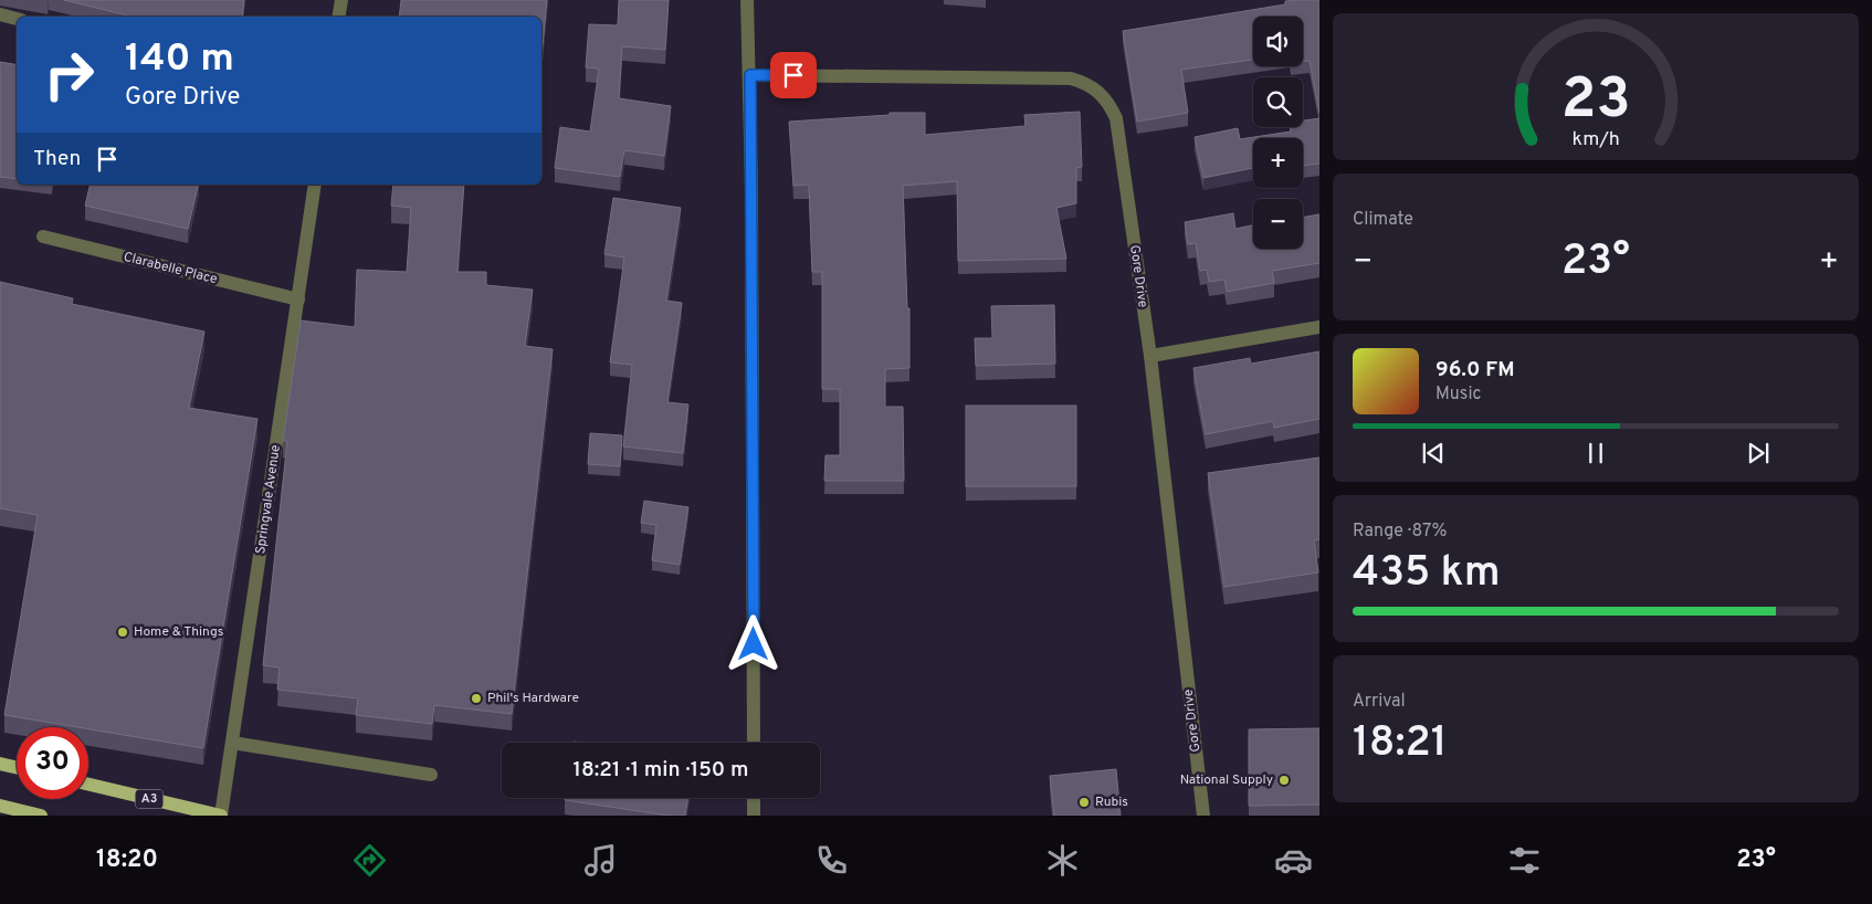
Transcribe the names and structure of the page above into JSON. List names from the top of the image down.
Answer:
{
  "streets": {
    "main road": ["A3"],
    "street": ["Clarabelle Place", "Gore Drive", "Springvale Avenue"]
  },
  "crossings": [
    ["Clarabelle Place", "Springvale Avenue"],
    ["Springvale Avenue", "A3"]
  ],
  "places": [
    "Home & Things",
    "Phil's Hardware",
    "National Supply",
    "Rubis"
  ],
  "page": {
    "map_buttons": ["+", "−"],
    "turn": ["140 m", "Gore Drive"],
    "then": "Then",
    "tile": [
      "Climate",
      ["Range · 87%", "435 km"],
      ["Arrival", "18:21"]
    ],
    "heat": ["−", "23°", "+"],
    "song": ["96.0 FM", "Music"],
    "limit": "30",
    "trip": "18:21 · 1 min · 150 m",
    "tabs": ["18:20", "23°"],
    "gauge": ["23", "km/h"]
  }
}
